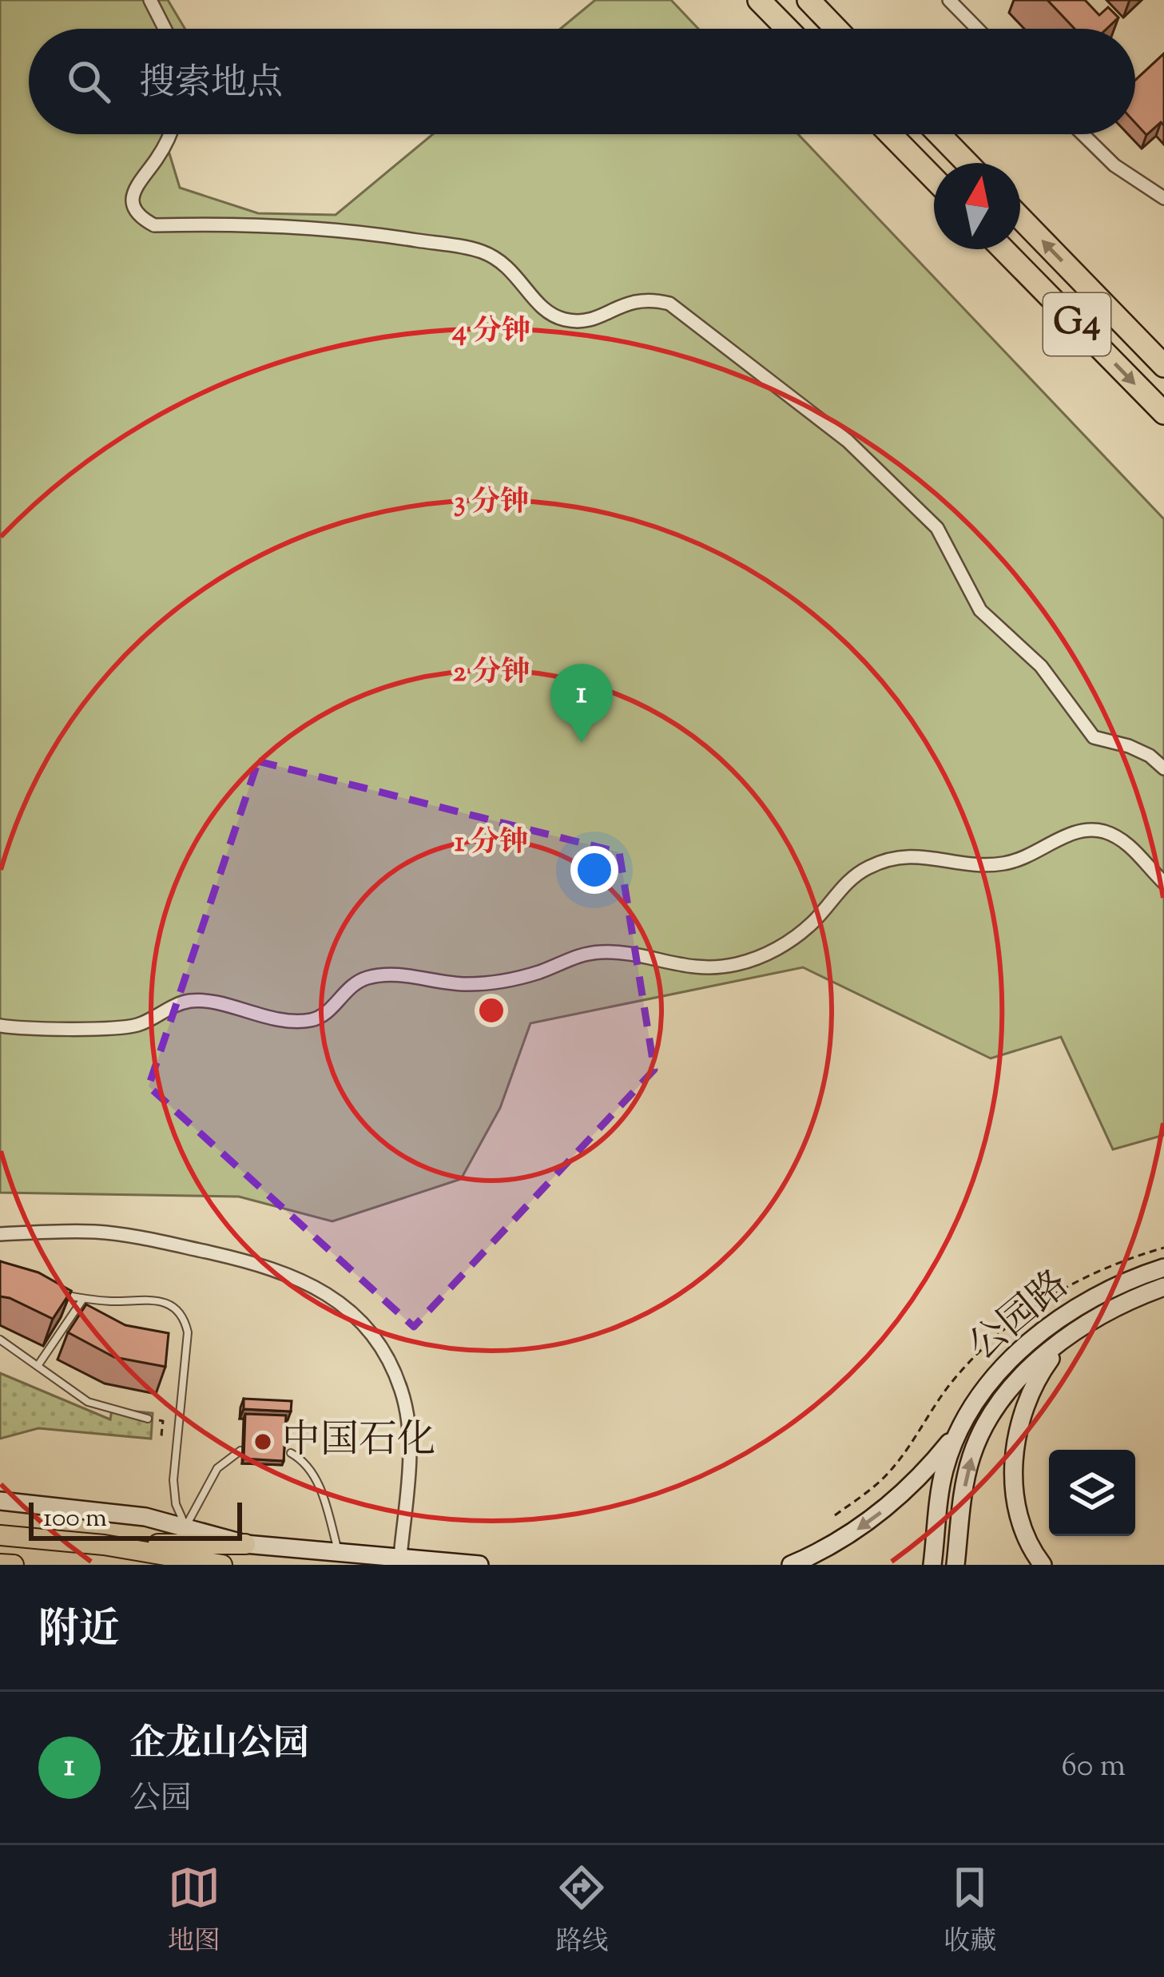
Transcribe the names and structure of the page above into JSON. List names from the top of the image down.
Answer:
{
  "streets": {
    "highway": ["G4"],
    "main road": ["公园路"]
  },
  "places": ["中国石化"],
  "scale_bar": "100 m",
  "north": "top",
  "page": {
    "search": "搜索地点",
    "pins": "1",
    "scale": "100 m",
    "heading": "附近",
    "list": [
      {
        "mark": "1",
        "name": "企龙山公园",
        "note": "公园",
        "value": "60 m"
      }
    ],
    "nav": ["地图", "路线", "收藏"]
  },
  "rings": [
    "4 分钟",
    "3 分钟",
    "2 分钟",
    "1 分钟"
  ]
}
